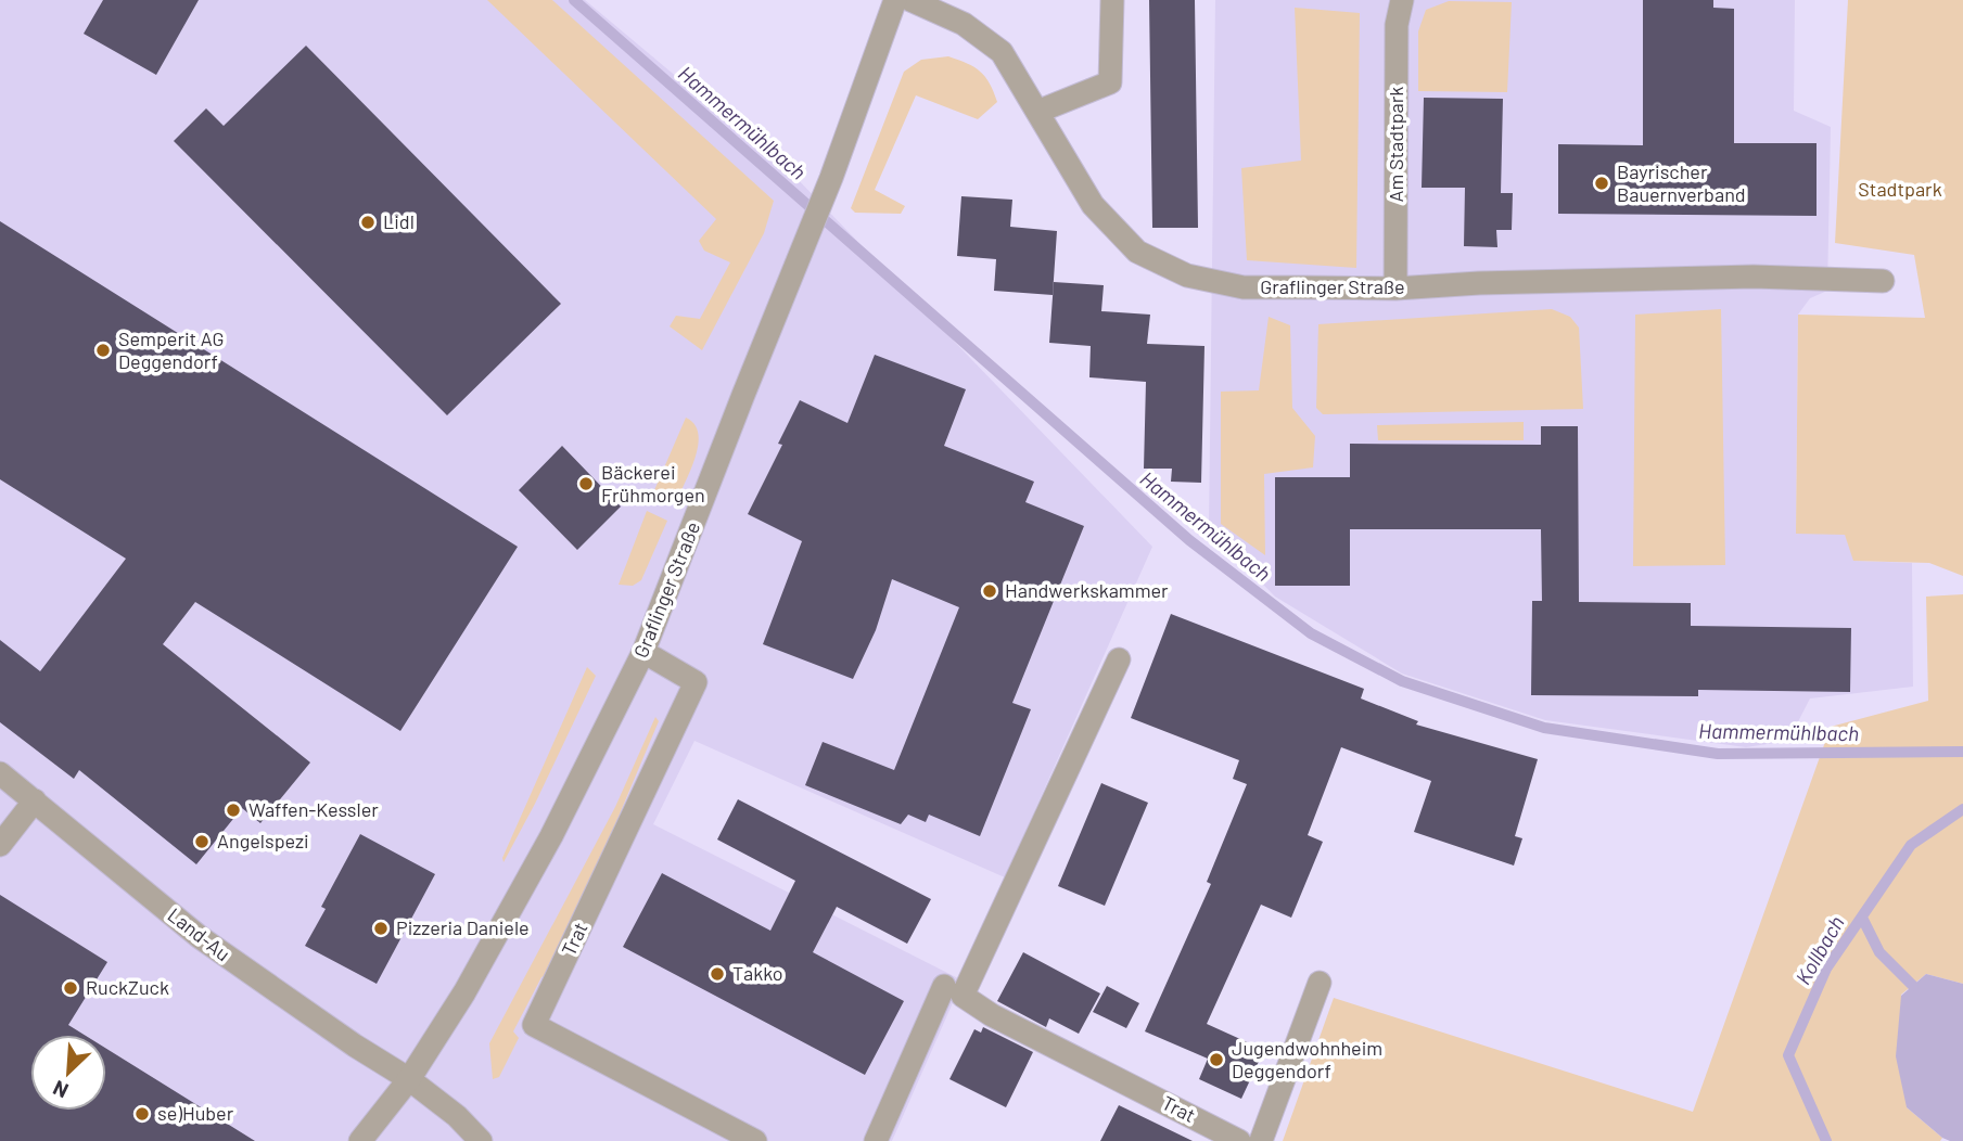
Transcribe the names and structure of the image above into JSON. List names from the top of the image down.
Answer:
{
  "streets": {
    "street": [
      "Am Stadtpark",
      "Graflinger Straße",
      "Land-Au",
      "Trat"
    ]
  },
  "crossings": [
    ["Am Stadtpark", "Graflinger Straße"],
    ["Graflinger Straße", "Land-Au"],
    ["Graflinger Straße", "Trat"]
  ],
  "water": ["Hammermühlbach", "Kollbach"],
  "parks": ["Stadtpark"],
  "places": [
    "Bayrischer Bauernverband",
    "Lidl",
    "Semperit AG Deggendorf",
    "Bäckerei Frühmorgen",
    "Handwerkskammer",
    "Waffen-Kessler",
    "Angelspezi",
    "Pizzeria Daniele",
    "Takko",
    "RuckZuck",
    "Jugendwohnheim Deggendorf",
    "se)Huber"
  ],
  "north": "bottom left"
}
